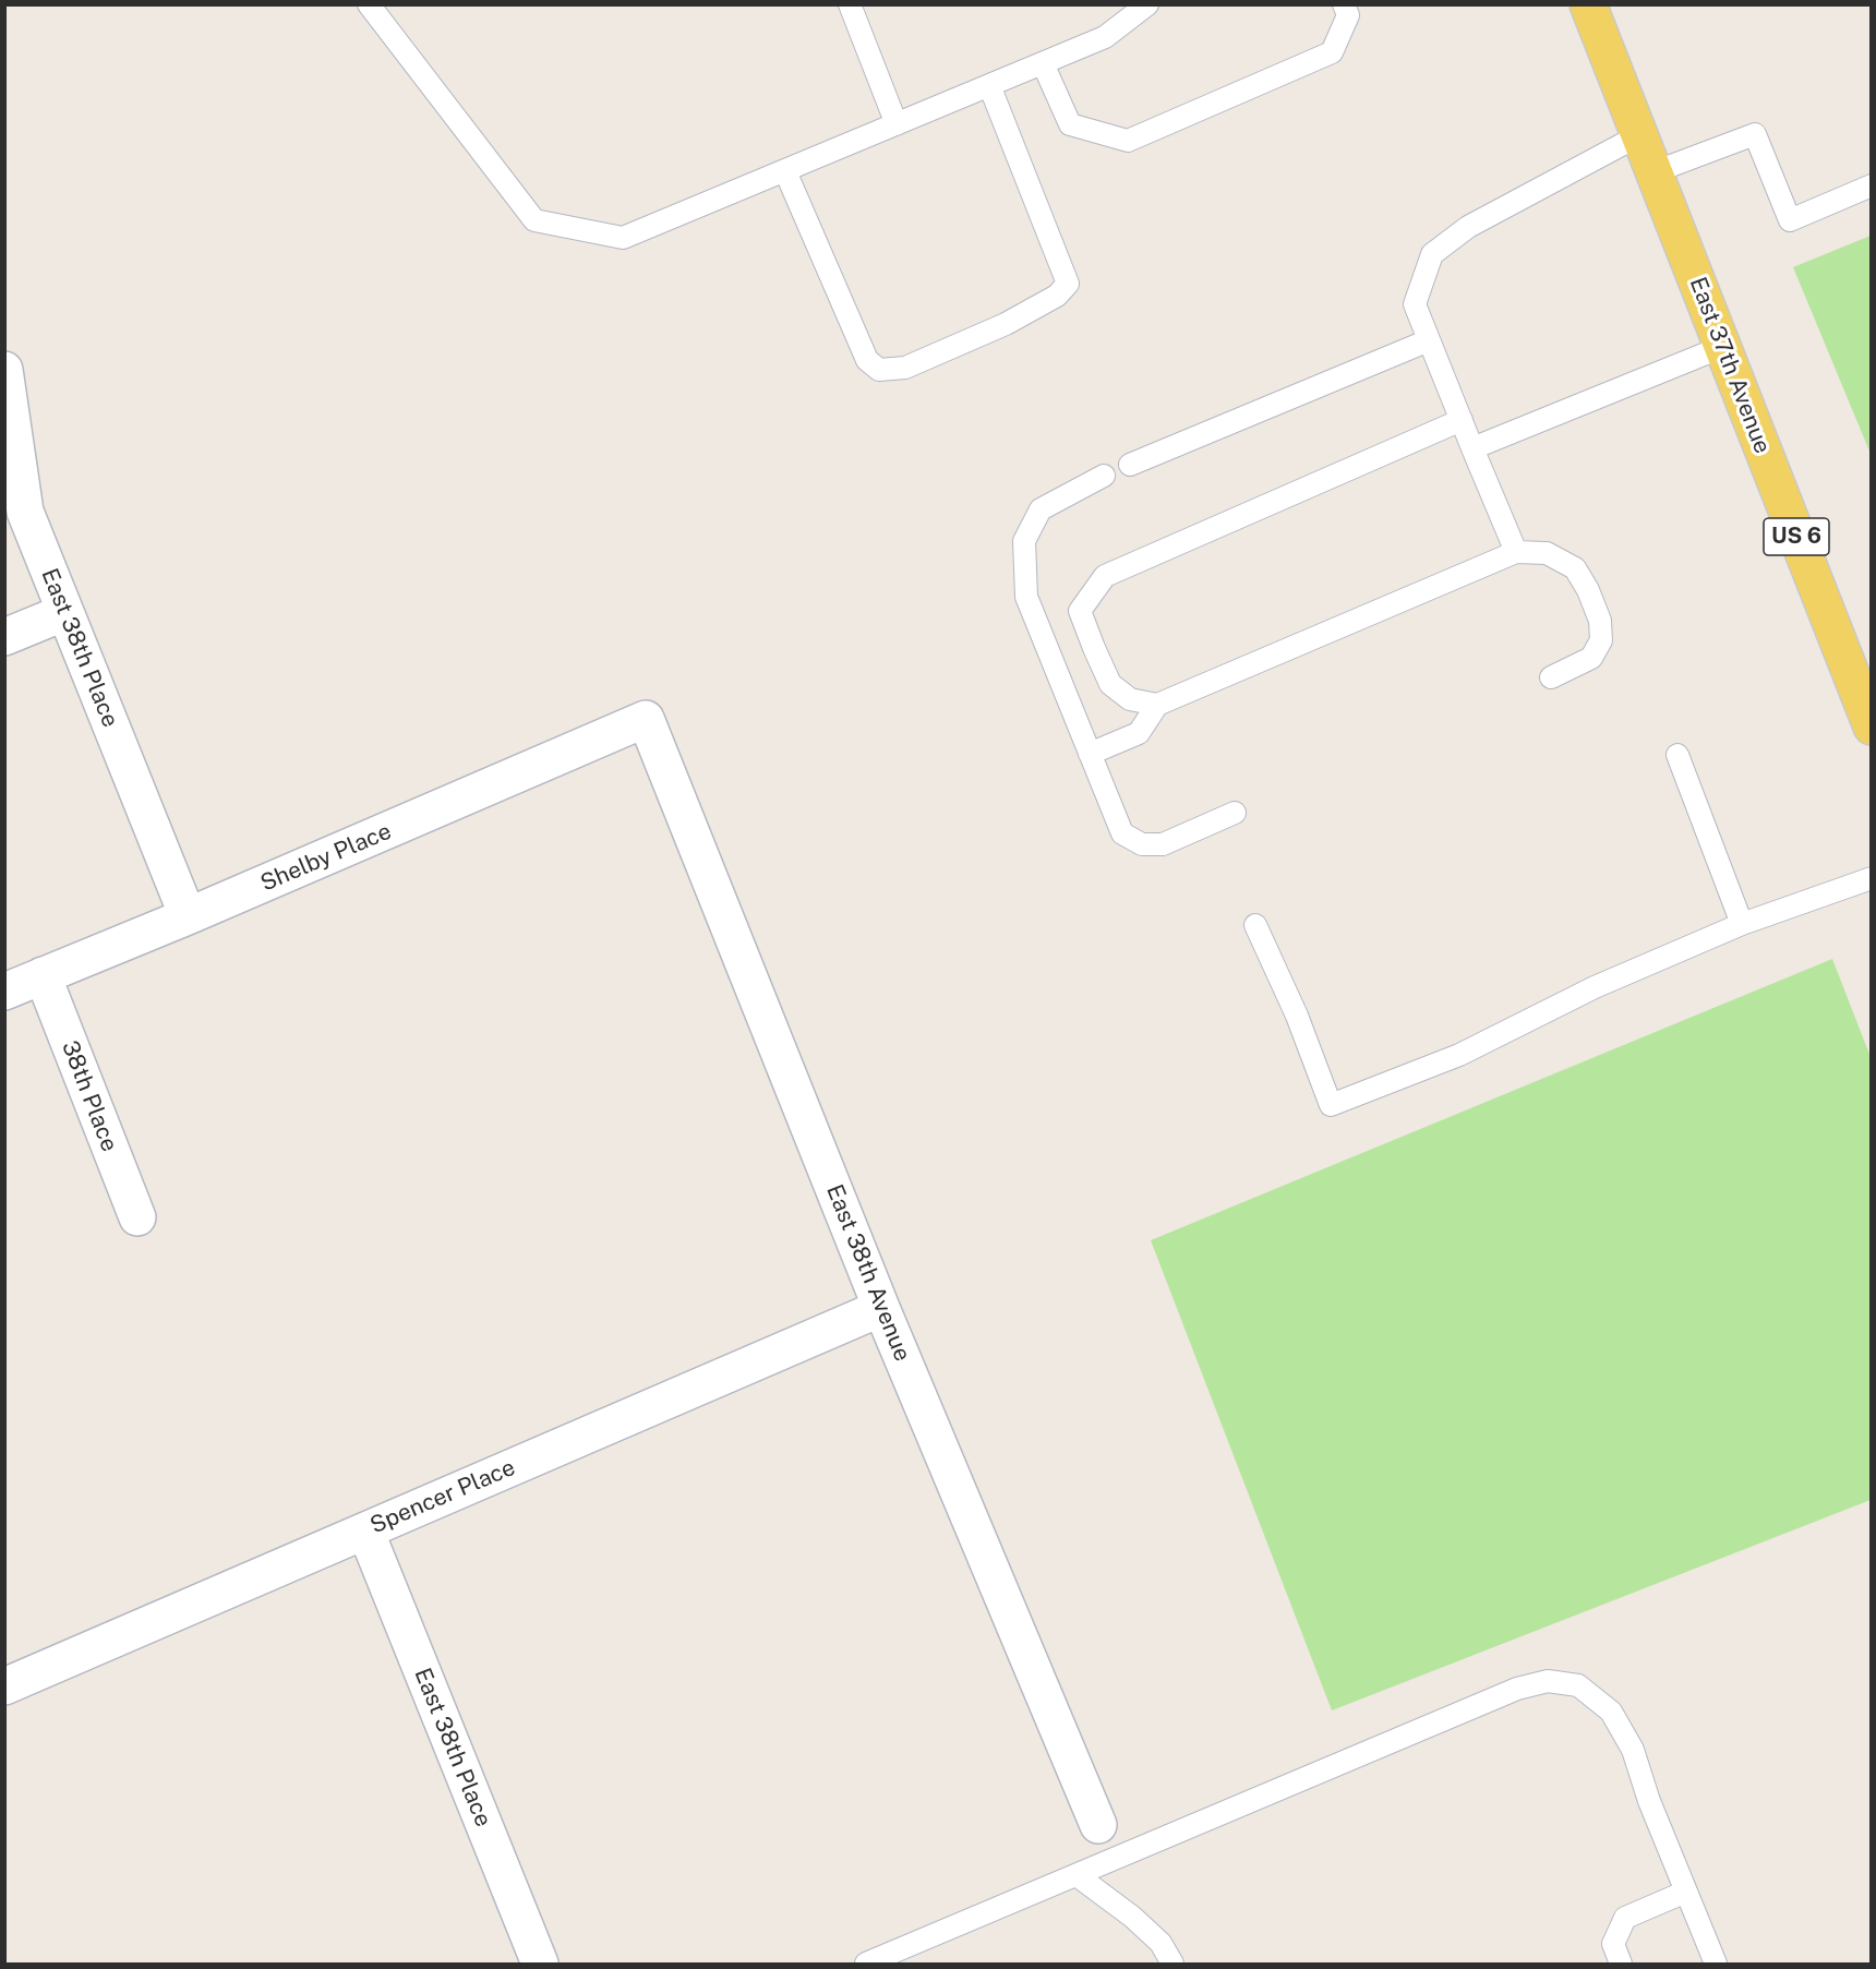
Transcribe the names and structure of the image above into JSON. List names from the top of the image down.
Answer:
{
  "streets": {
    "main road": ["East 37th Avenue", "US 6"],
    "street": [
      "East 38th Place",
      "Shelby Place",
      "38th Place",
      "East 38th Avenue",
      "Spencer Place"
    ]
  },
  "crossings": [
    ["East 38th Place", "Shelby Place"],
    ["East 38th Place", "Spencer Place"],
    ["Shelby Place", "38th Place"],
    ["Shelby Place", "East 38th Avenue"],
    ["East 38th Avenue", "Spencer Place"]
  ]
}
